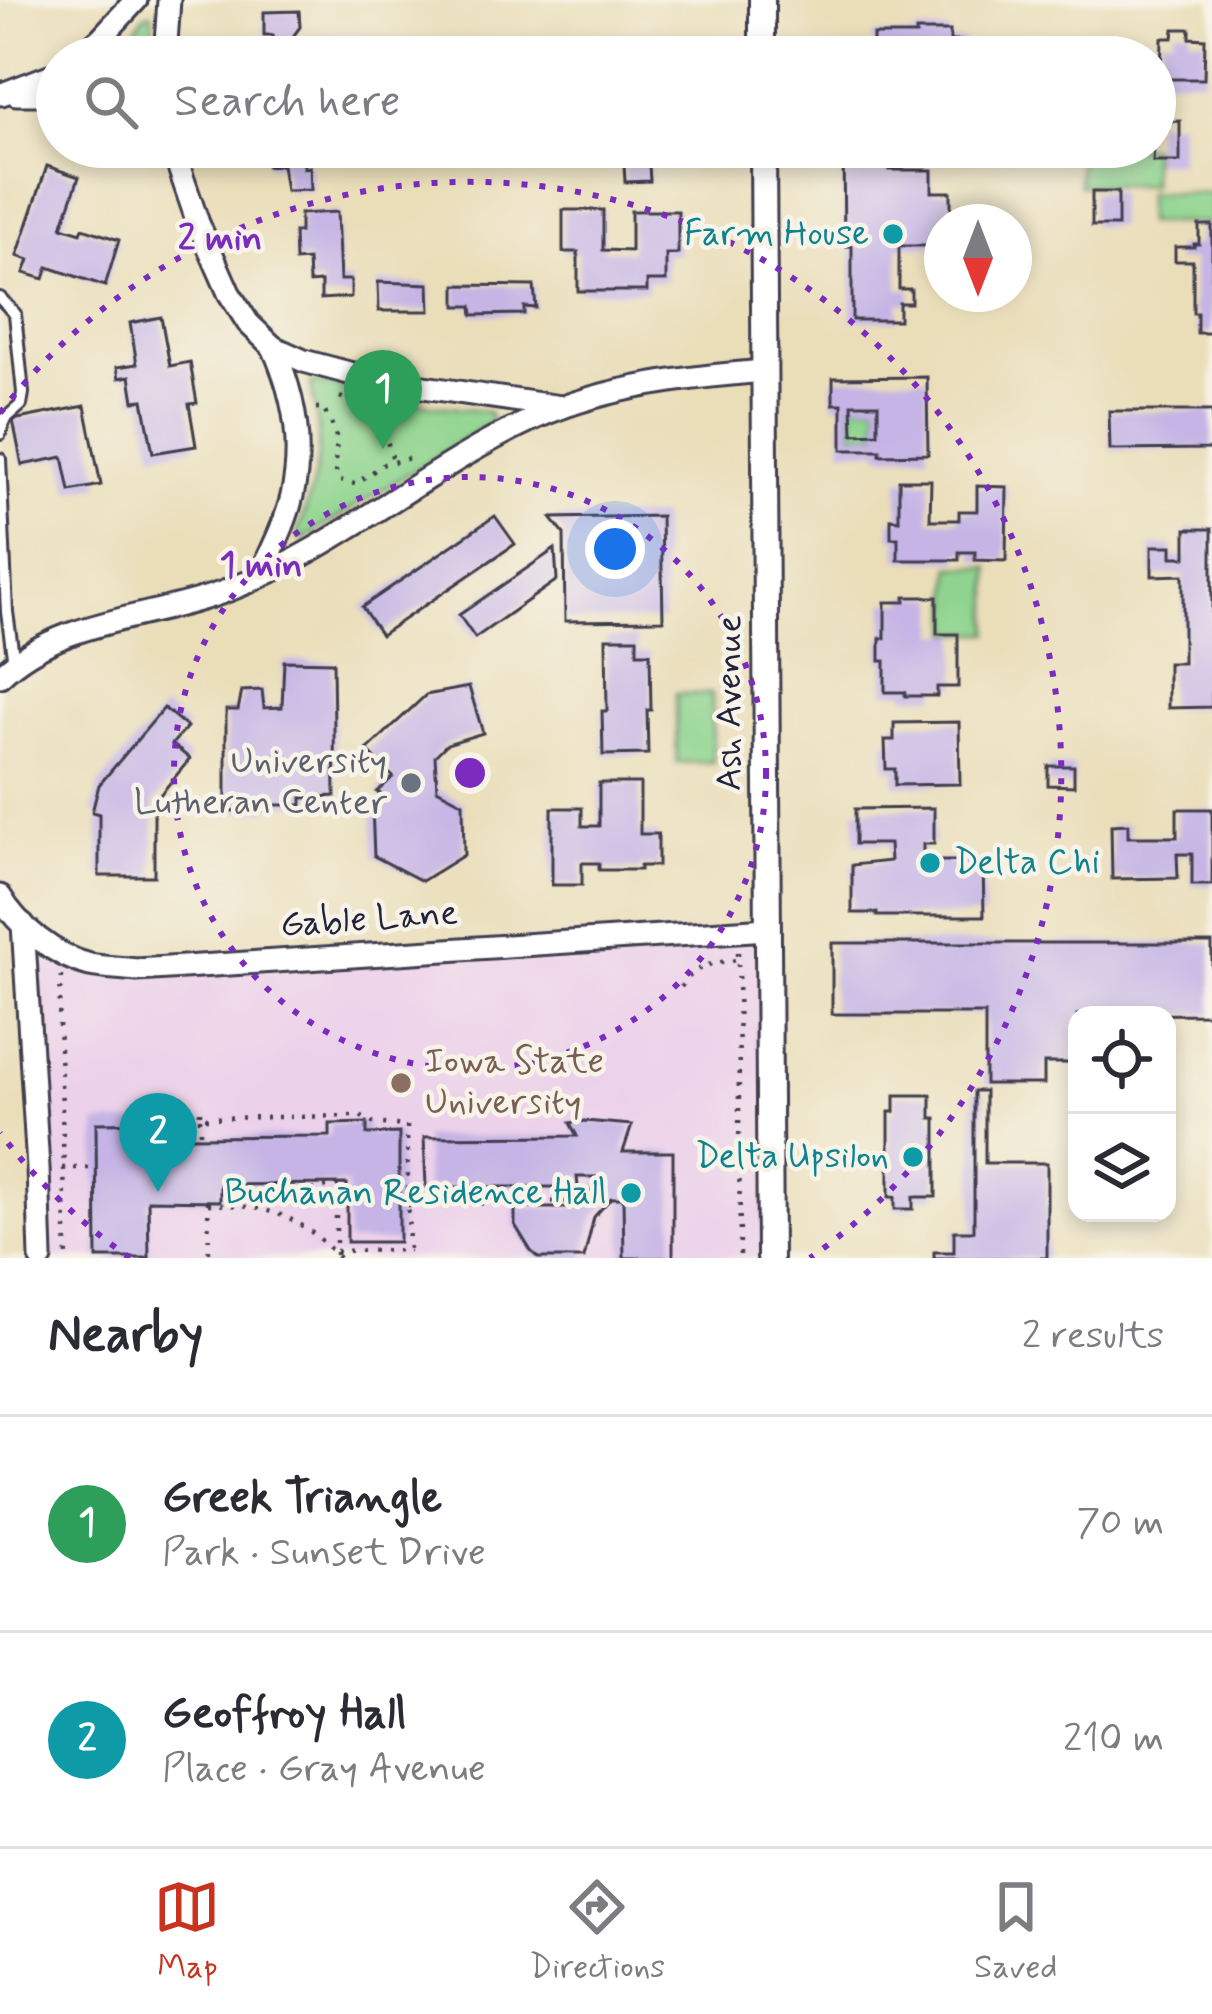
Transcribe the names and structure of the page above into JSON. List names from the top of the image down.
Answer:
{
  "streets": {
    "street": ["Ash Avenue", "Gable Lane"]
  },
  "crossings": [
    ["Ash Avenue", "Gable Lane"]
  ],
  "places": [
    "Farm House",
    "University Lutheran Center",
    "Delta Chi",
    "Iowa State University",
    "Delta Upsilon",
    "Buchanan Residence Hall"
  ],
  "north": "bottom",
  "page": {
    "search": "Search here",
    "pins": ["1", "2"],
    "heading": ["Nearby", "2 results"],
    "list": [
      {
        "mark": "1",
        "name": "Greek Triangle",
        "note": "Park · Sunset Drive",
        "value": "70 m"
      },
      {
        "mark": "2",
        "name": "Geoffroy Hall",
        "note": "Place · Gray Avenue",
        "value": "210 m"
      }
    ],
    "nav": ["Map", "Directions", "Saved"]
  },
  "rings": ["2 min", "1 min"]
}
